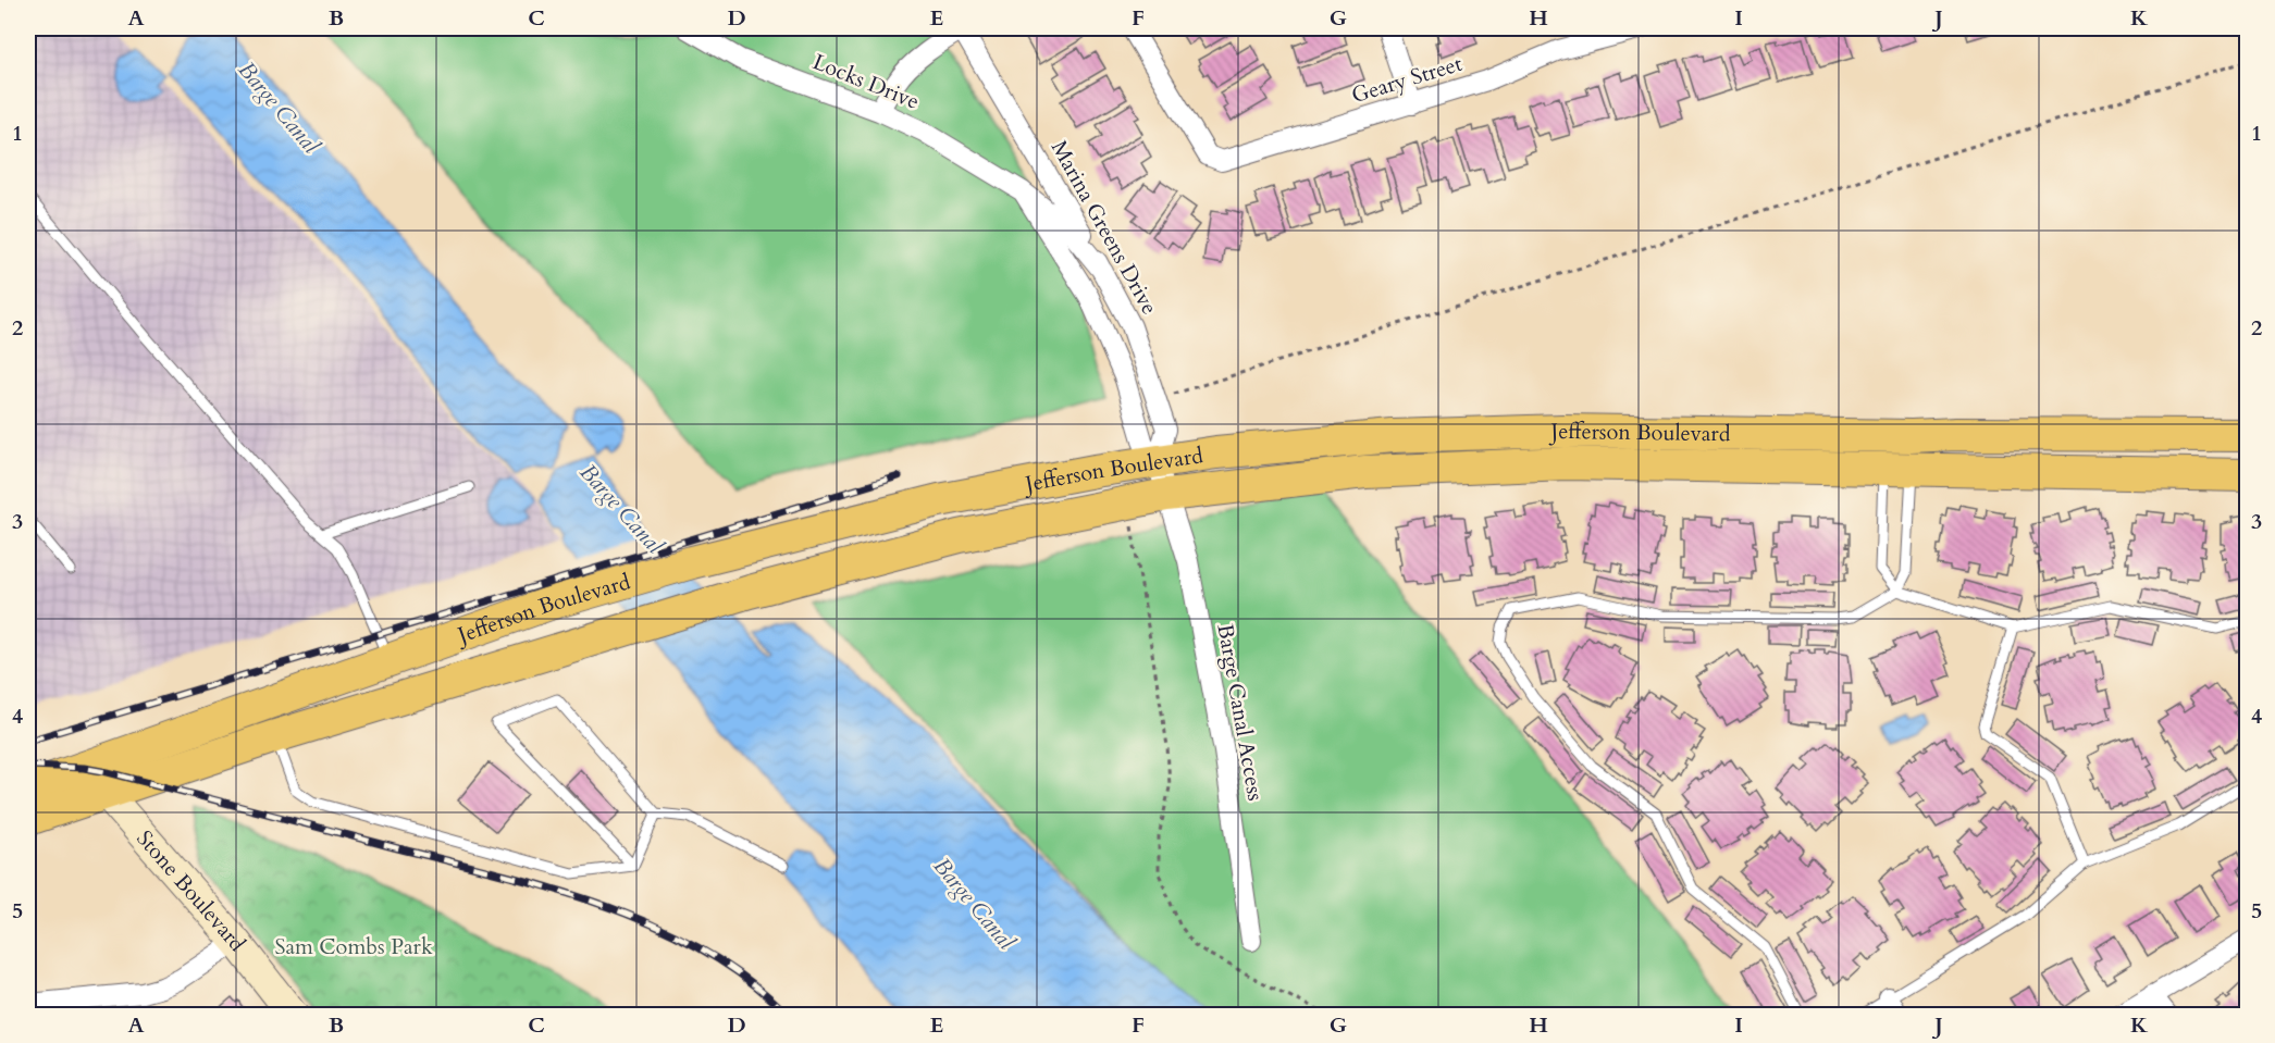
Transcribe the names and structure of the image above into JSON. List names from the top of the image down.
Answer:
{
  "streets": {
    "main road": ["Jefferson Boulevard"],
    "street": [
      "Geary Street",
      "Locks Drive",
      "Marina Greens Drive",
      "Barge Canal Access",
      "Stone Boulevard"
    ]
  },
  "crossings": [
    ["Locks Drive", "Marina Greens Drive"],
    ["Locks Drive", "Jefferson Boulevard"],
    ["Locks Drive", "Barge Canal Access"],
    ["Marina Greens Drive", "Jefferson Boulevard"],
    ["Jefferson Boulevard", "Barge Canal Access"],
    ["Jefferson Boulevard", "Stone Boulevard"]
  ],
  "water": ["Barge Canal"],
  "parks": ["Sam Combs Park"],
  "grid": {
    "columns": [
      "A",
      "B",
      "C",
      "D",
      "E",
      "F",
      "G",
      "H",
      "I",
      "J",
      "K"
    ],
    "rows": [
      "1",
      "2",
      "3",
      "4",
      "5"
    ]
  }
}
